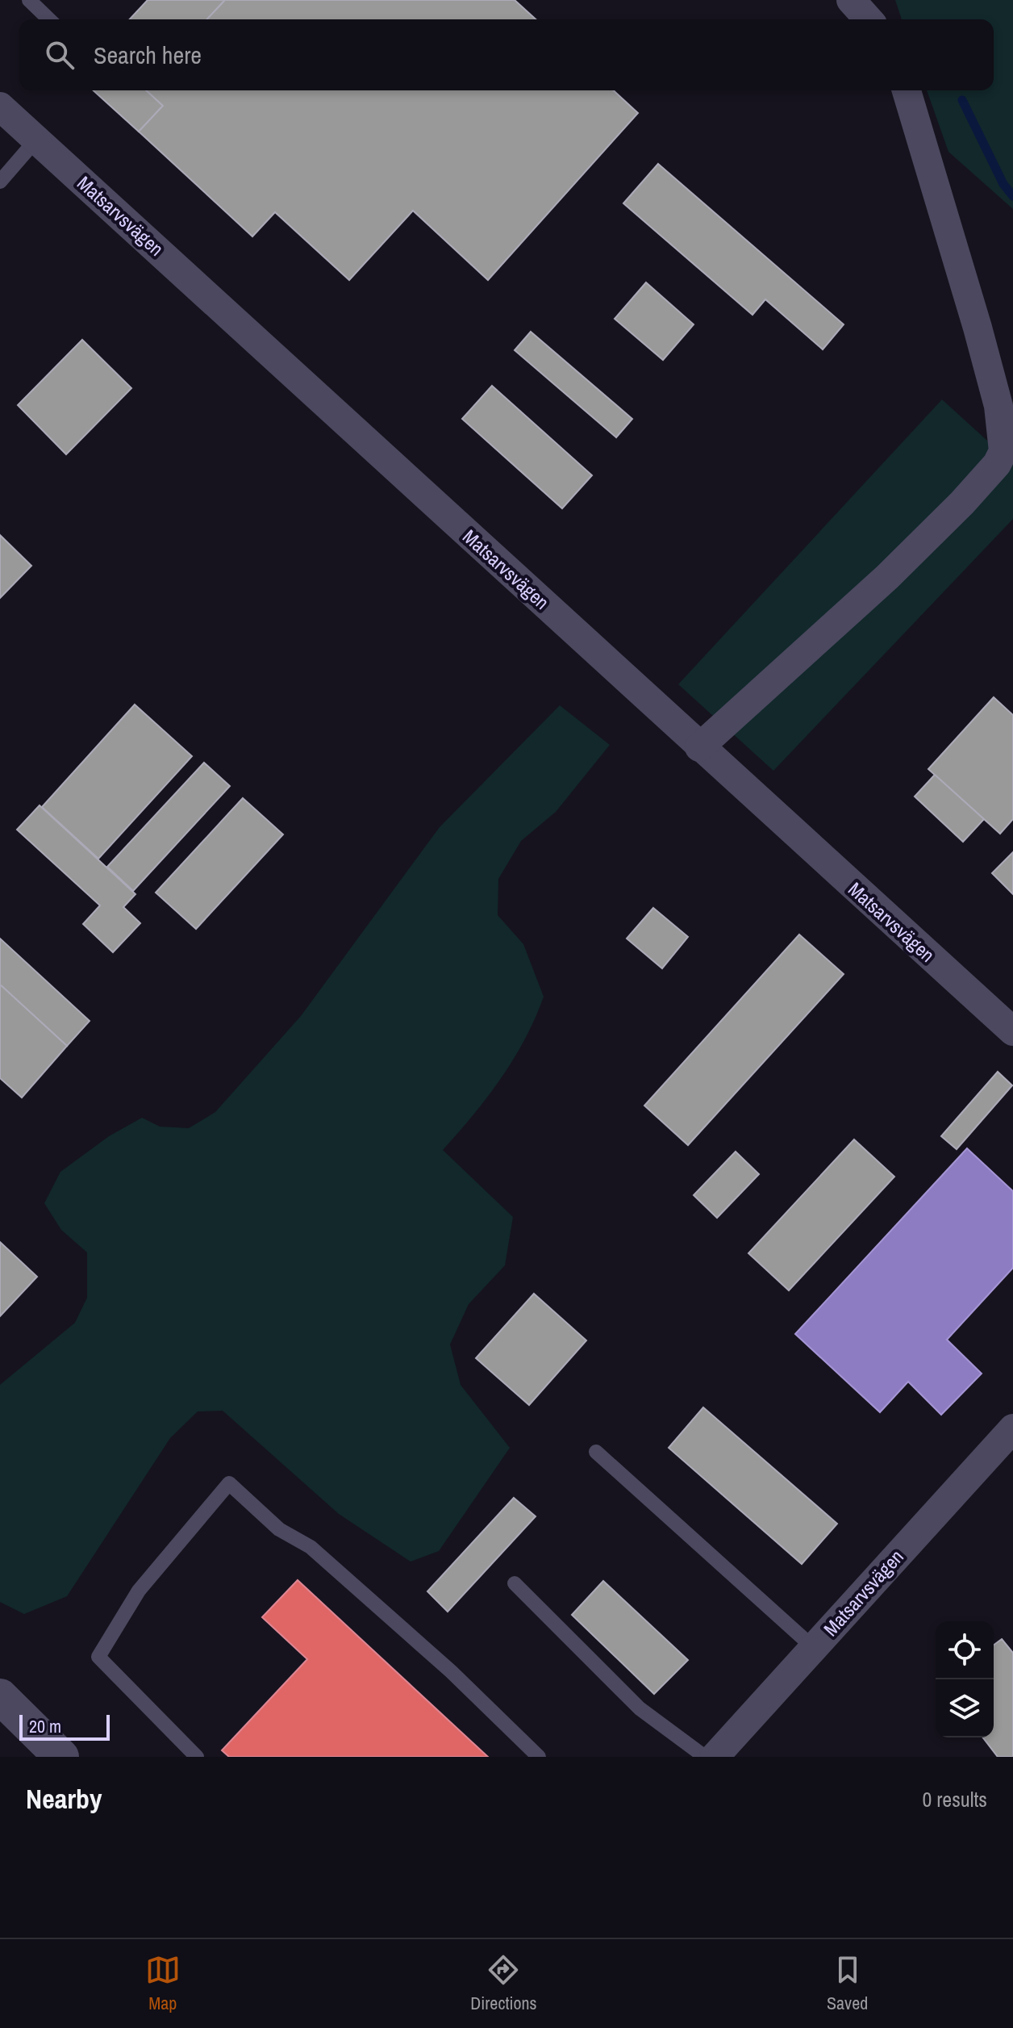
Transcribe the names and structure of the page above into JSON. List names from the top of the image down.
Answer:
{
  "streets": {
    "street": ["Matsarvsvägen"]
  },
  "scale_bar": "20 m",
  "page": {
    "search": "Search here",
    "scale": "20 m",
    "heading": ["Nearby", "0 results"],
    "nav": ["Map", "Directions", "Saved"]
  }
}
